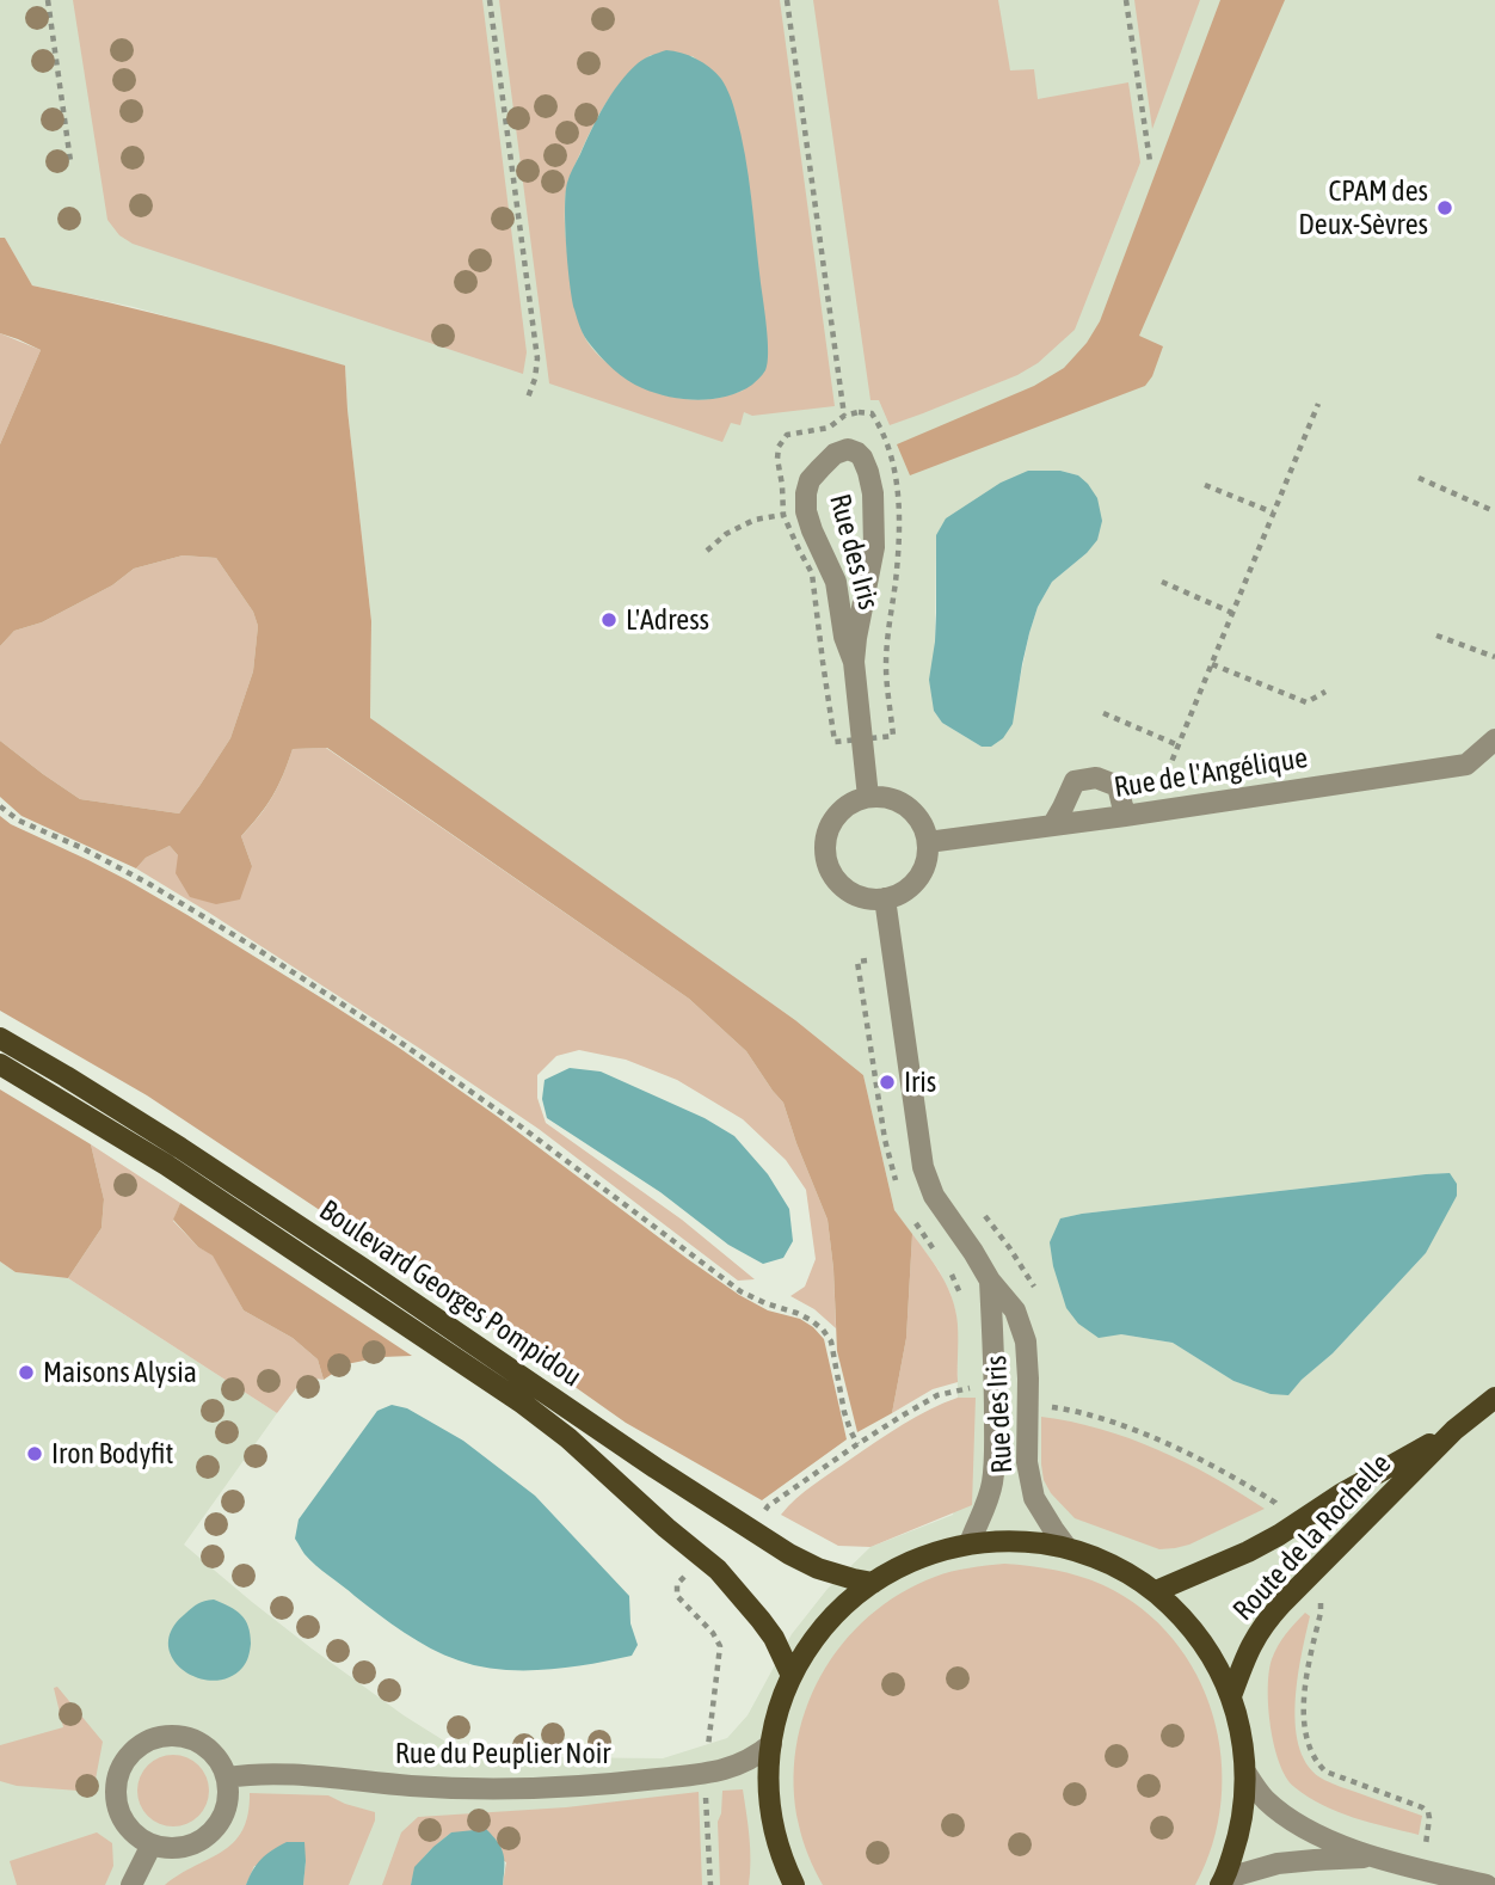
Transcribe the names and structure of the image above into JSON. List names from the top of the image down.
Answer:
{
  "streets": {
    "main road": ["Boulevard Georges Pompidou", "Route de la Rochelle"],
    "street": ["Rue des Iris", "Rue de l'Angélique", "Rue du Peuplier Noir"]
  },
  "crossings": [
    ["Rue des Iris", "Rue de l'Angélique"]
  ],
  "places": [
    "CPAM des Deux-Sèvres",
    "L'Adress",
    "Iris",
    "Maisons Alysia",
    "Iron Bodyfit"
  ]
}
